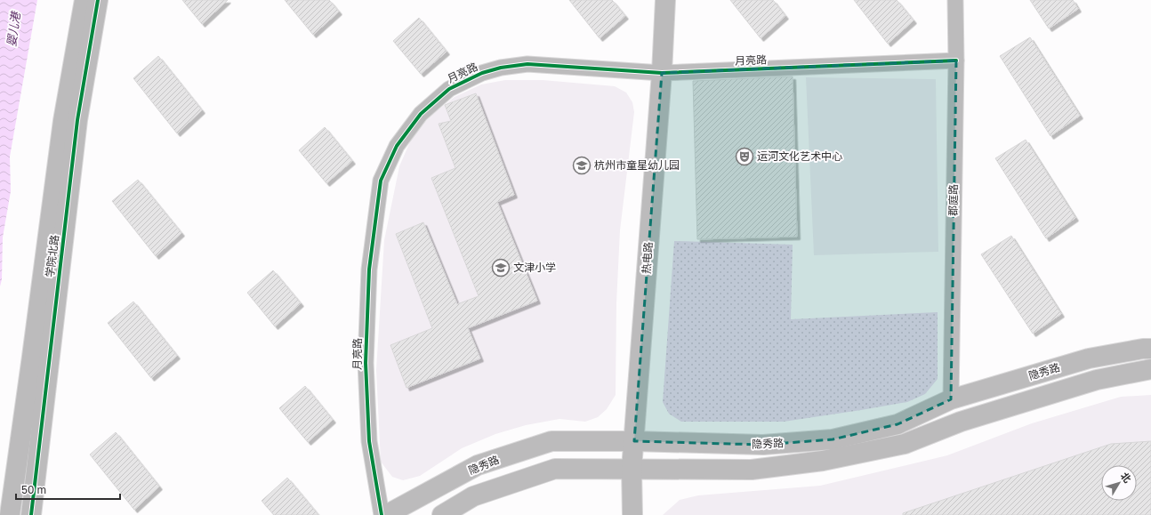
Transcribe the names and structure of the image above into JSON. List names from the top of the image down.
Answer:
{
  "streets": {
    "main road": ["学院北路", "热电路", "隐秀路"],
    "street": ["月亮路", "郡庭路"]
  },
  "crossings": [
    ["月亮路", "郡庭路"],
    ["月亮路", "热电路"],
    ["郡庭路", "隐秀路"],
    ["热电路", "隐秀路"]
  ],
  "water": ["婴儿港"],
  "places": {
    "theatre": ["运河文化艺术中心"],
    "school or university": ["杭州市童星幼儿园", "文津小学"]
  },
  "scale_bar": "50 m",
  "north": "top right"
}
